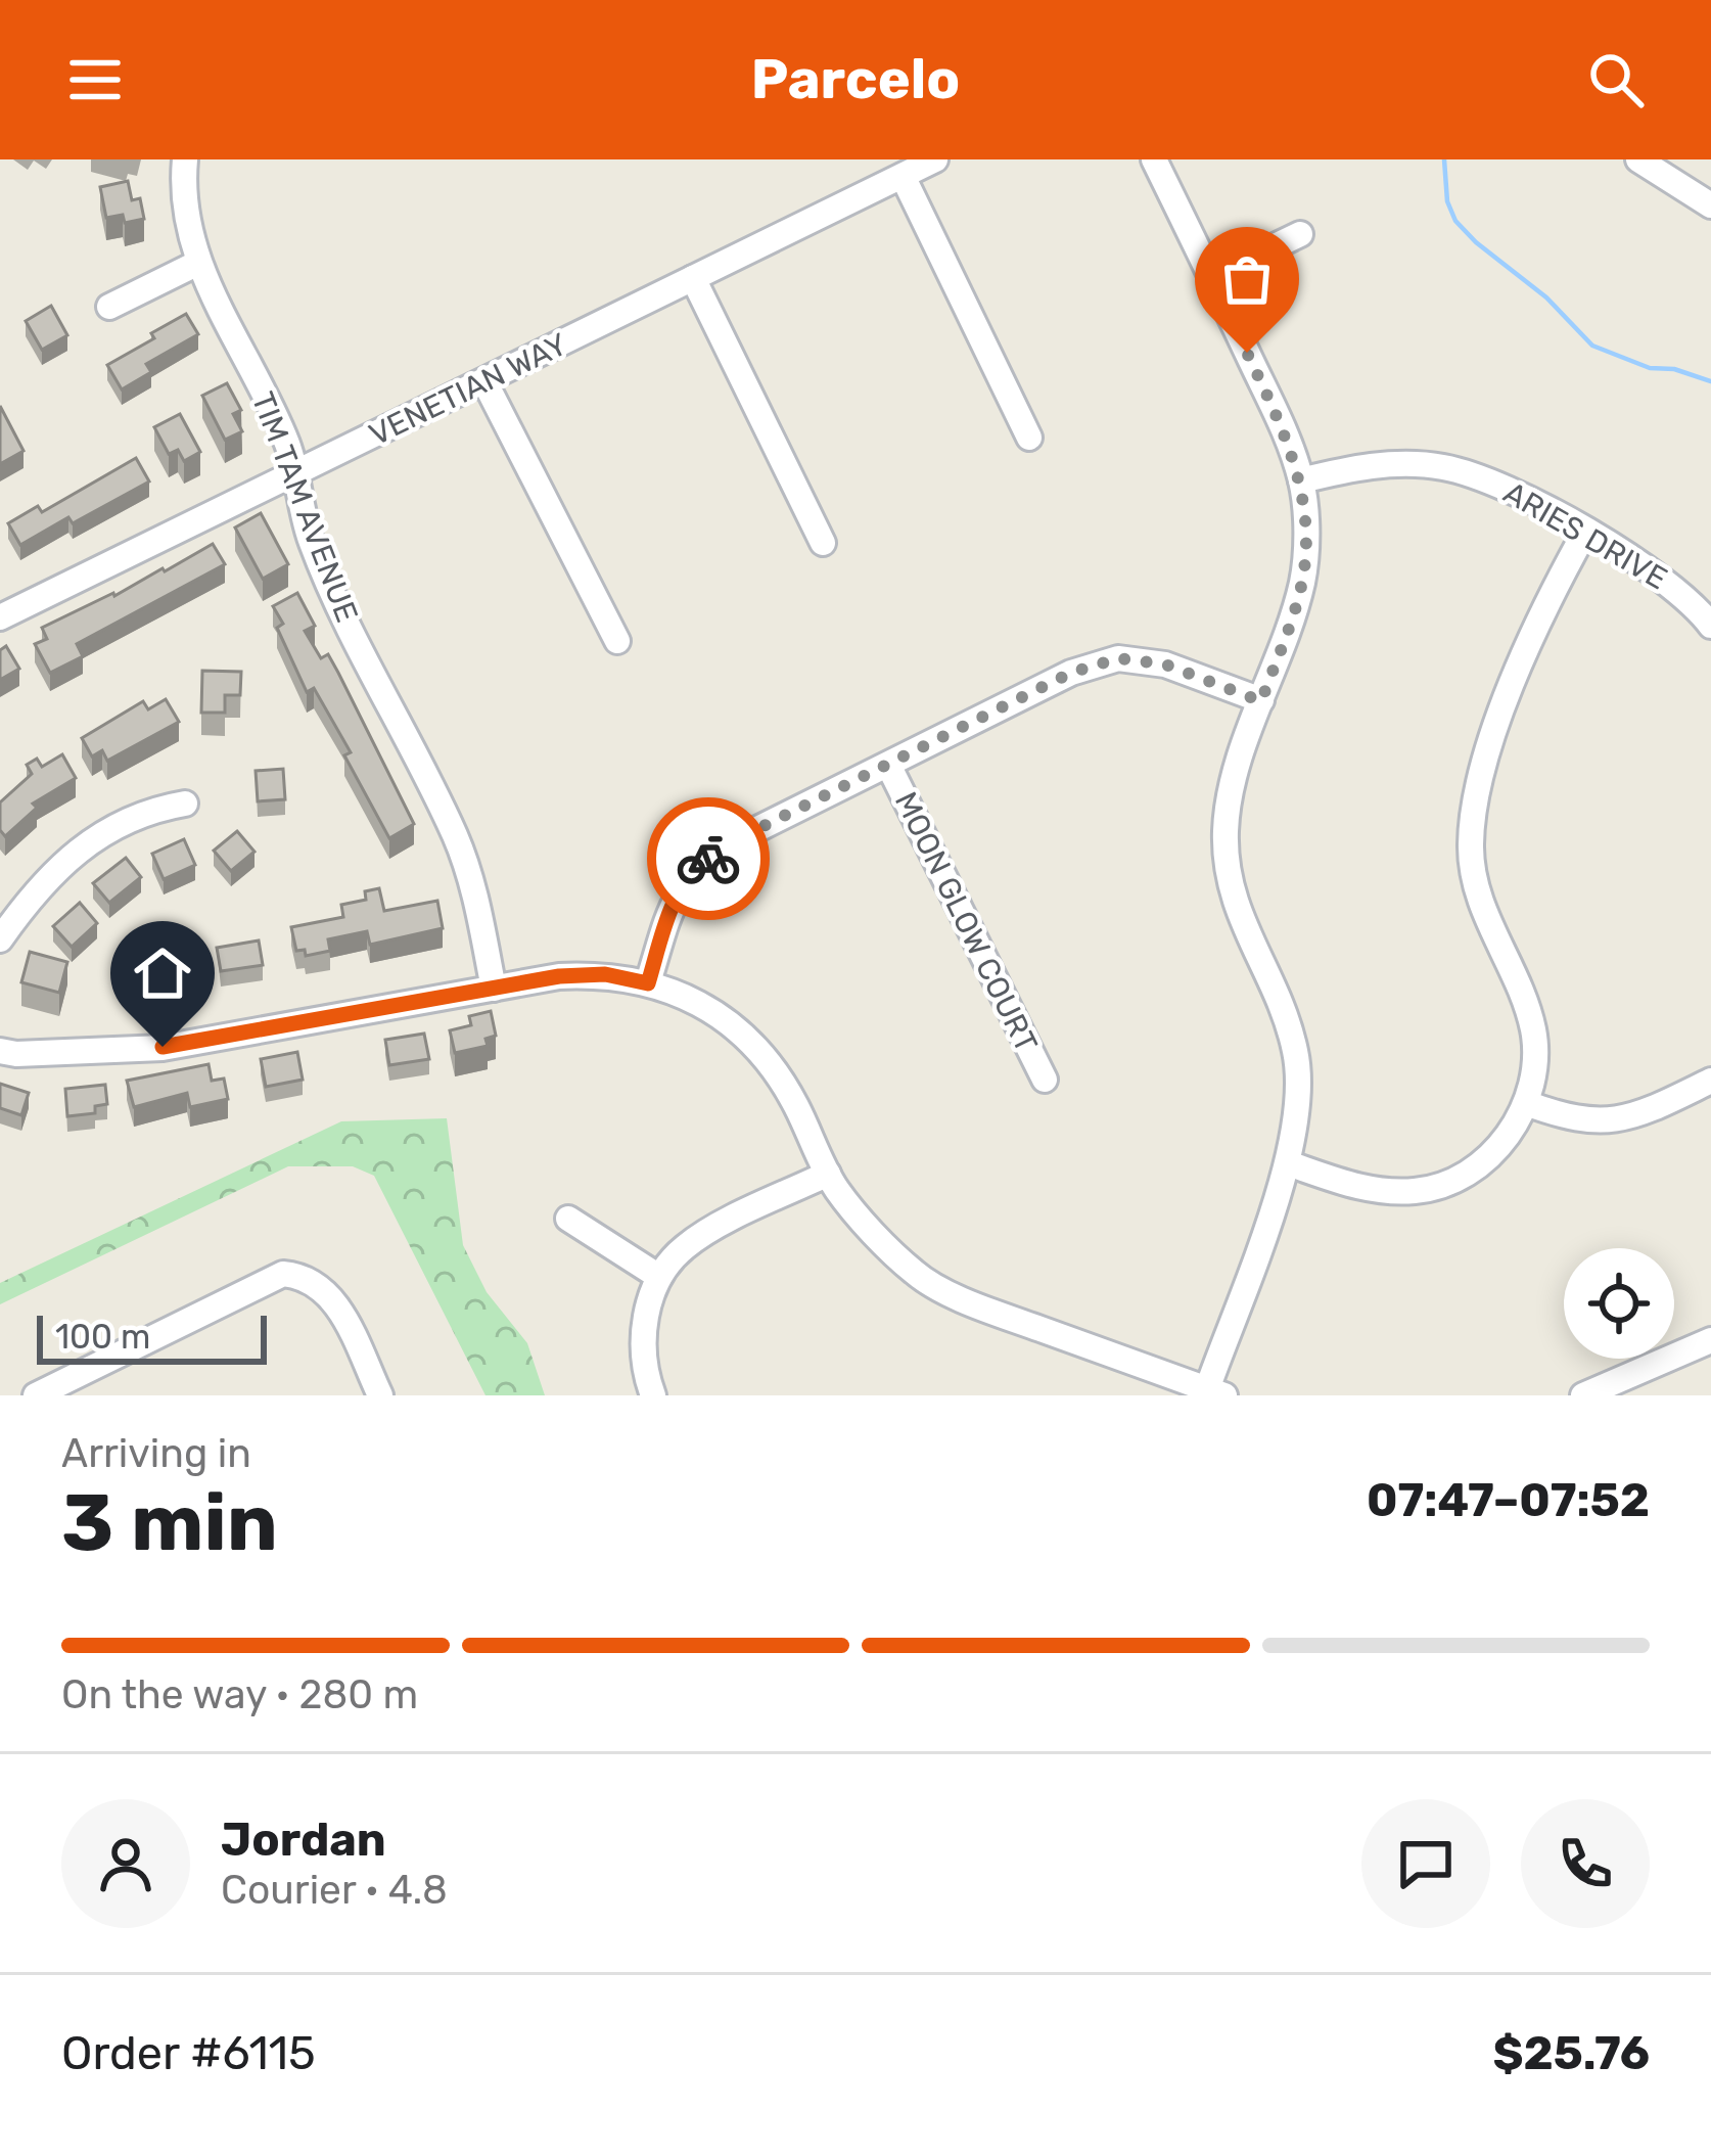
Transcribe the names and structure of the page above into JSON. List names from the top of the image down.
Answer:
{
  "streets": {
    "street": [
      "VENETIAN WAY",
      "TIM TAM AVENUE",
      "ARIES DRIVE",
      "MOON GLOW COURT"
    ]
  },
  "crossings": [
    ["VENETIAN WAY", "TIM TAM AVENUE"]
  ],
  "scale_bar": "100 m",
  "page": {
    "header": "Parcelo",
    "scale": "100 m",
    "heading": ["3 min", "Arriving in", "07:47–07:52"],
    "panel": [
      "Jordan",
      "Courier · 4.8",
      "Order #6115",
      "$25.76"
    ],
    "bar": "On the way · 280 m"
  }
}
